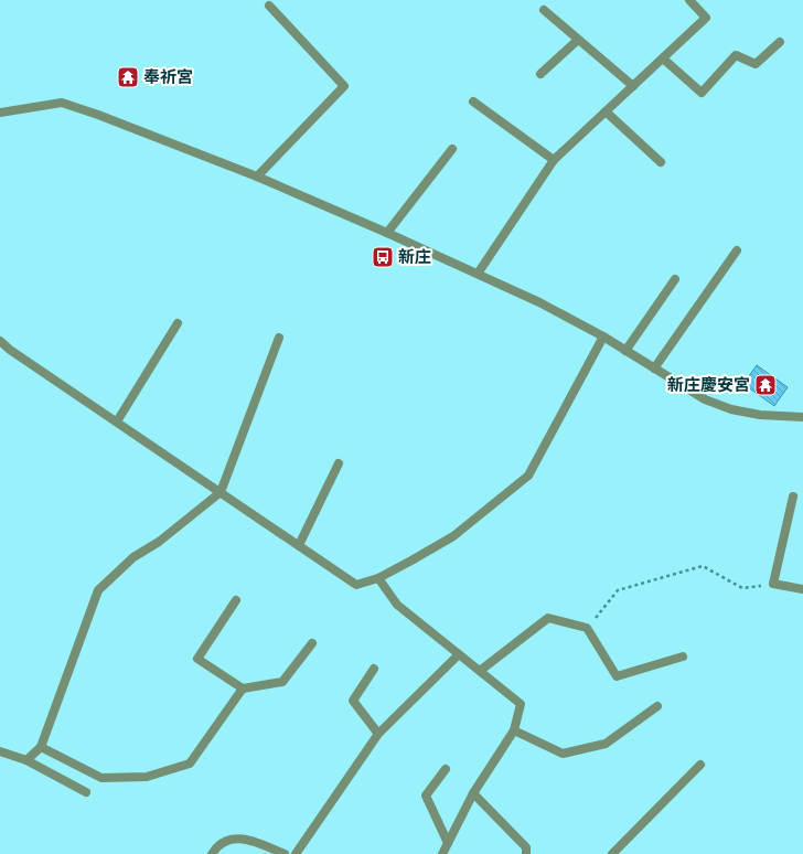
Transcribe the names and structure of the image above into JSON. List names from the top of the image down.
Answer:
{
  "places": {
    "temple": ["奉祈宮", "新庄慶安宮"],
    "bus stop": ["新庄"]
  }
}
